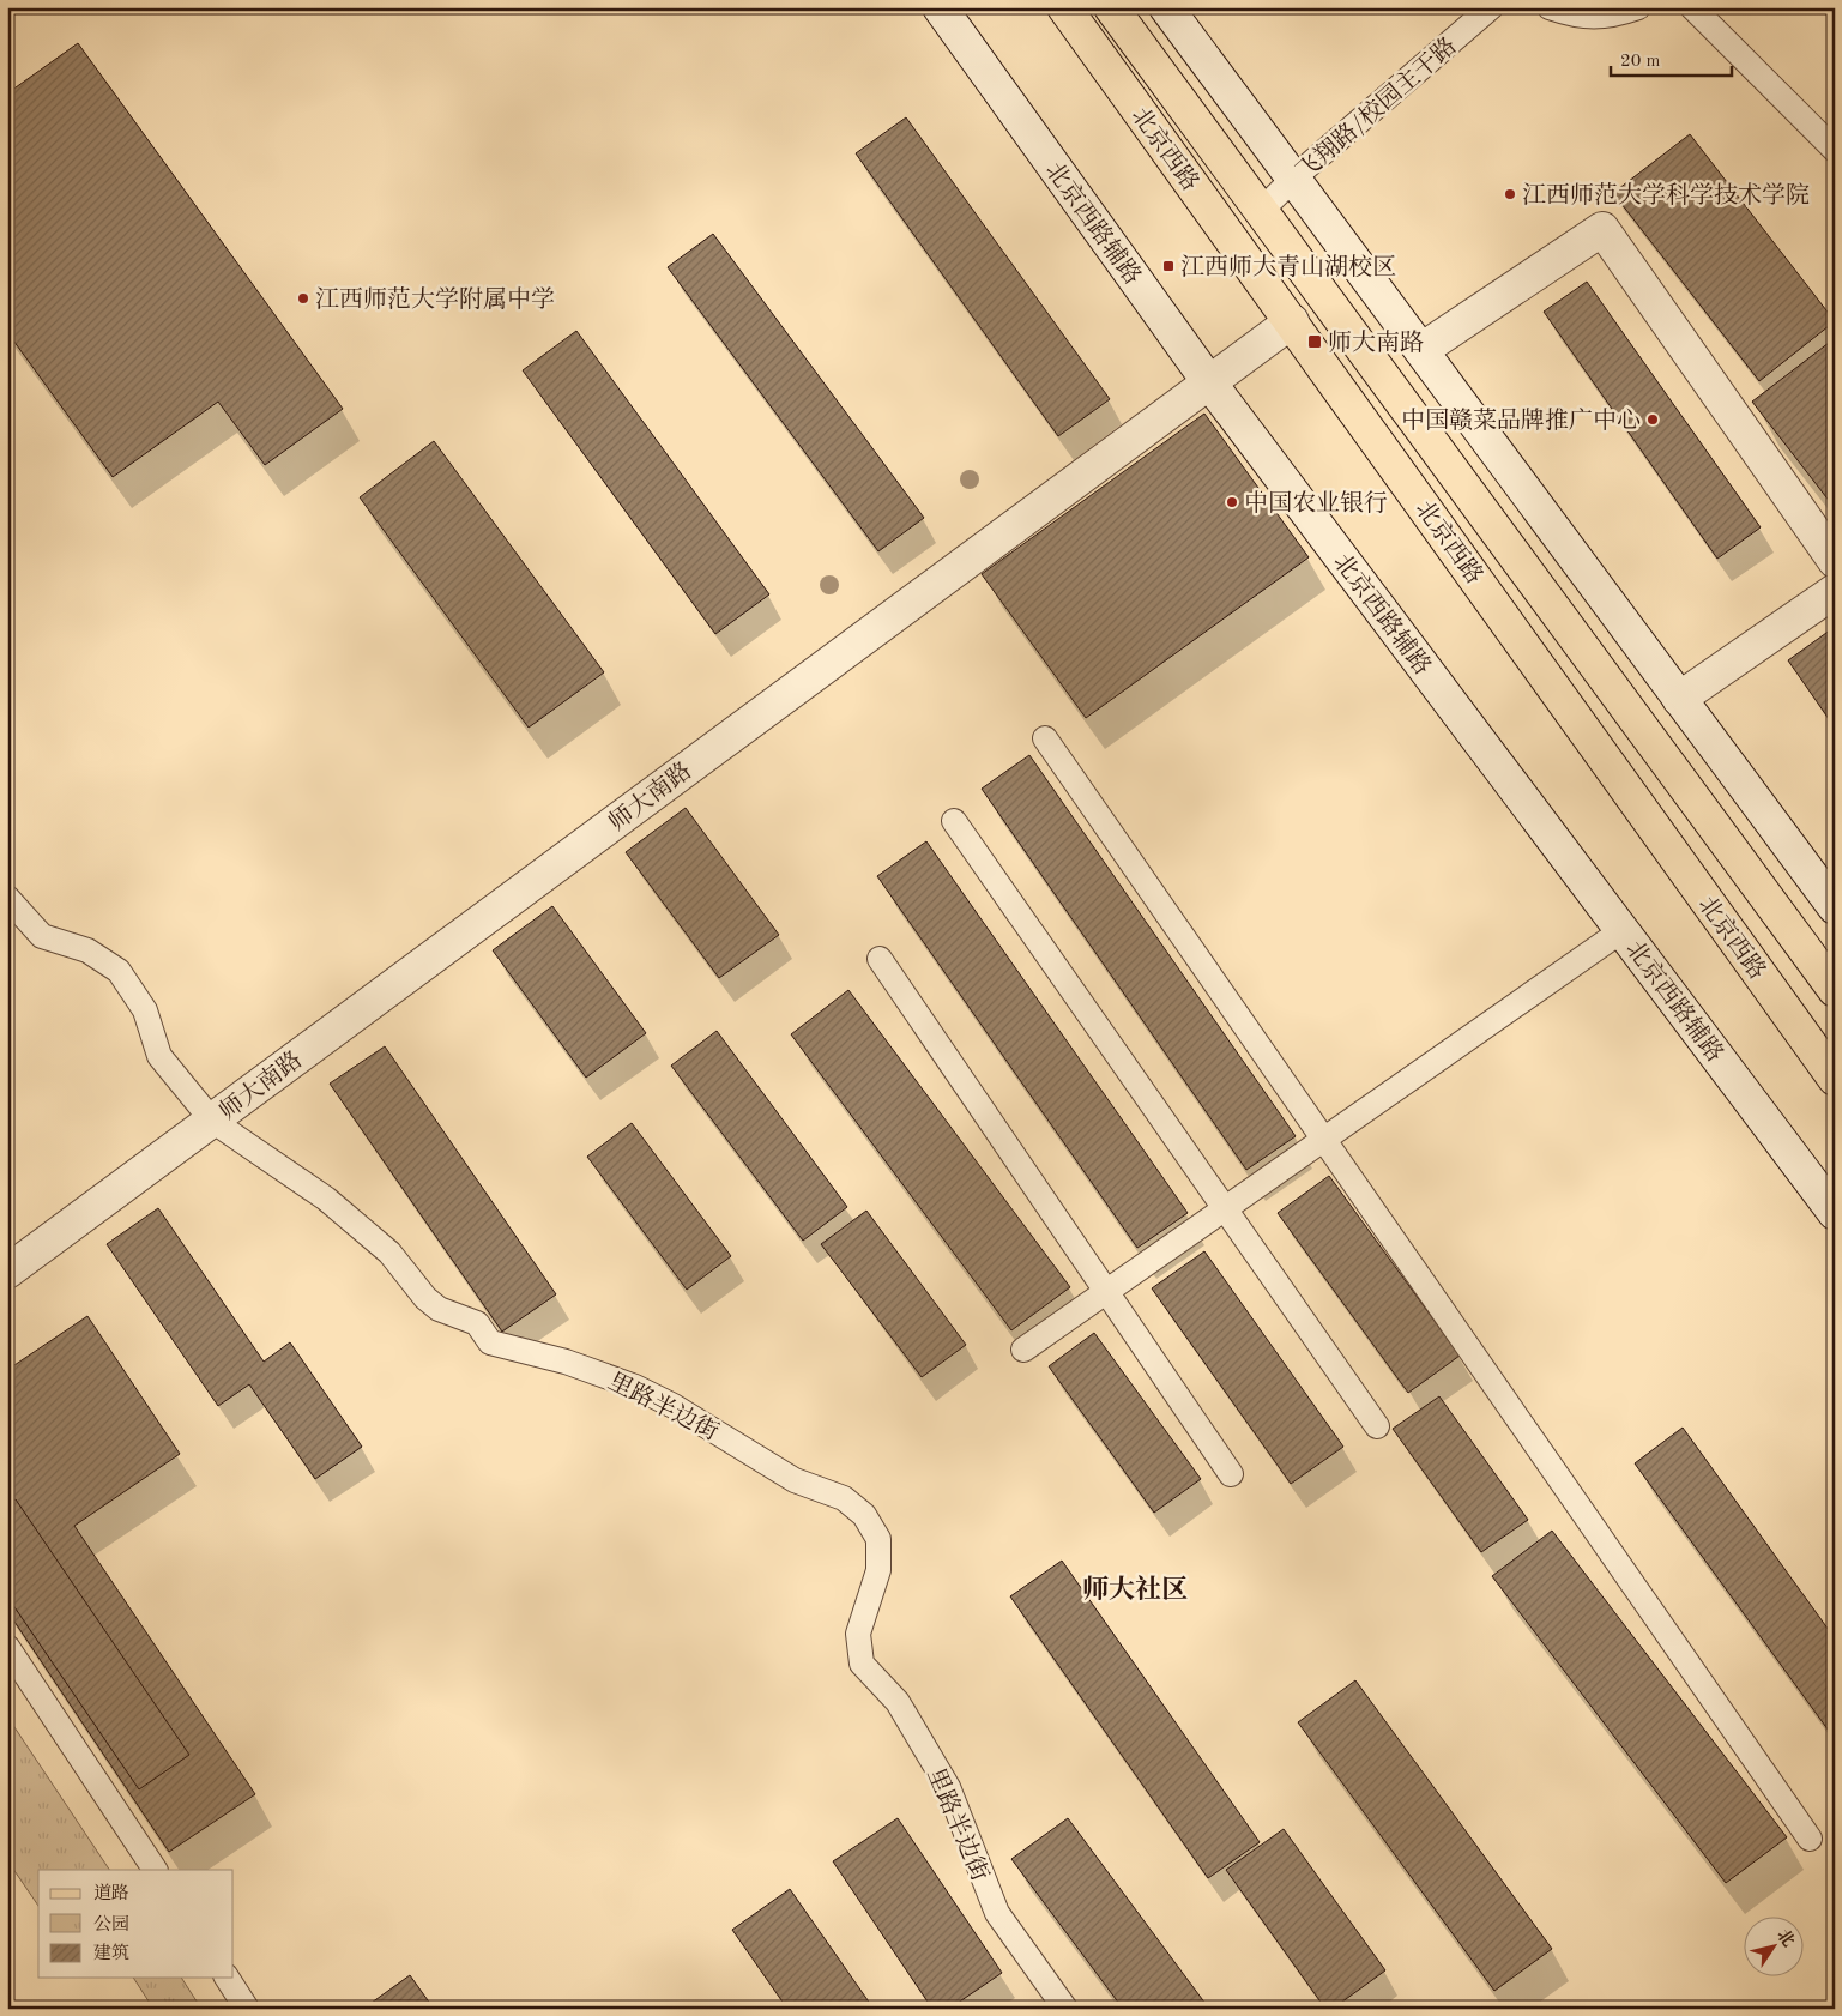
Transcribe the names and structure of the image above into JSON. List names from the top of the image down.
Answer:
{
  "streets": {
    "main road": ["北京西路", "北京西路辅路", "师大南路"],
    "lane": ["飞翔路/校园主干路", "里路半边街"]
  },
  "crossings": [
    ["飞翔路/校园主干路", "北京西路"],
    ["北京西路", "师大南路"],
    ["北京西路辅路", "师大南路"],
    ["师大南路", "里路半边街"]
  ],
  "districts": ["师大社区"],
  "places": {
    "other": [
      "江西师范大学科学技术学院",
      "江西师范大学附属中学",
      "中国赣菜品牌推广中心",
      "中国农业银行"
    ],
    "transit": ["江西师大青山湖校区", "师大南路"]
  },
  "legend": ["道路", "公园", "建筑"],
  "scale_bar": "20 m",
  "north": "top right"
}
